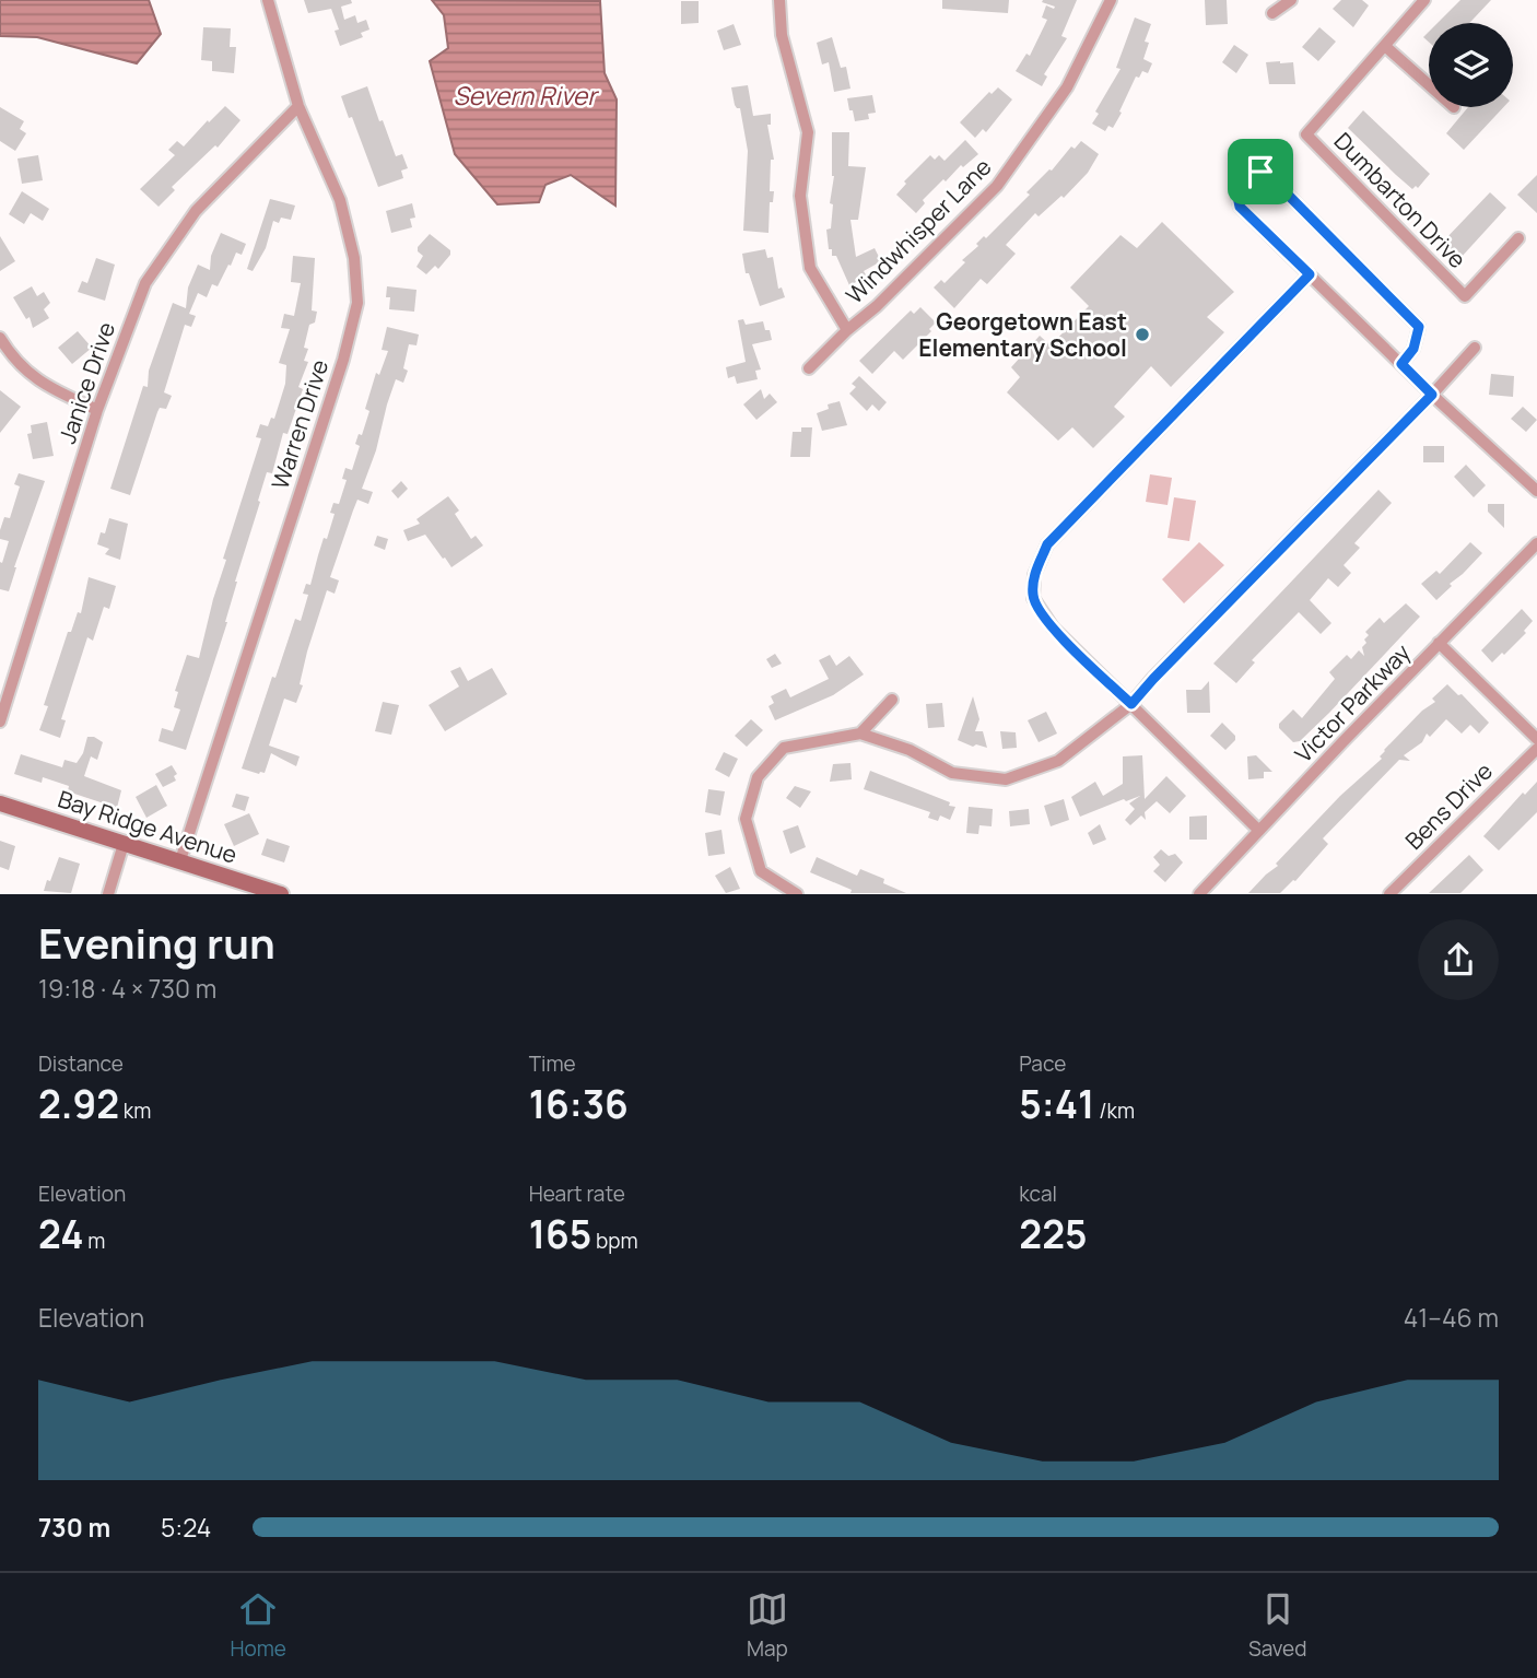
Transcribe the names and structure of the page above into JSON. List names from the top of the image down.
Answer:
{
  "streets": {
    "main road": ["Bay Ridge Avenue"],
    "street": [
      "Dumbarton Drive",
      "Windwhisper Lane",
      "Janice Drive",
      "Warren Drive",
      "Victor Parkway",
      "Bens Drive"
    ]
  },
  "crossings": [
    ["Janice Drive", "Warren Drive"],
    ["Warren Drive", "Bay Ridge Avenue"]
  ],
  "water": ["Severn River"],
  "places": ["Georgetown East Elementary School"],
  "page": {
    "heading": ["Evening run", "19:18 · 4 × 730 m"],
    "stats": [
      ["Distance", "2.92 km"],
      ["Time", "16:36"],
      ["Pace", "5:41 /km"],
      ["Elevation", "24 m"],
      ["Heart rate", "165 bpm"],
      ["kcal", "225"]
    ],
    "chart": ["Elevation", "41–46 m"],
    "list": [
      {
        "name": "730 m",
        "note": "5:24"
      }
    ],
    "tabs": ["Home", "Map", "Saved"]
  }
}
